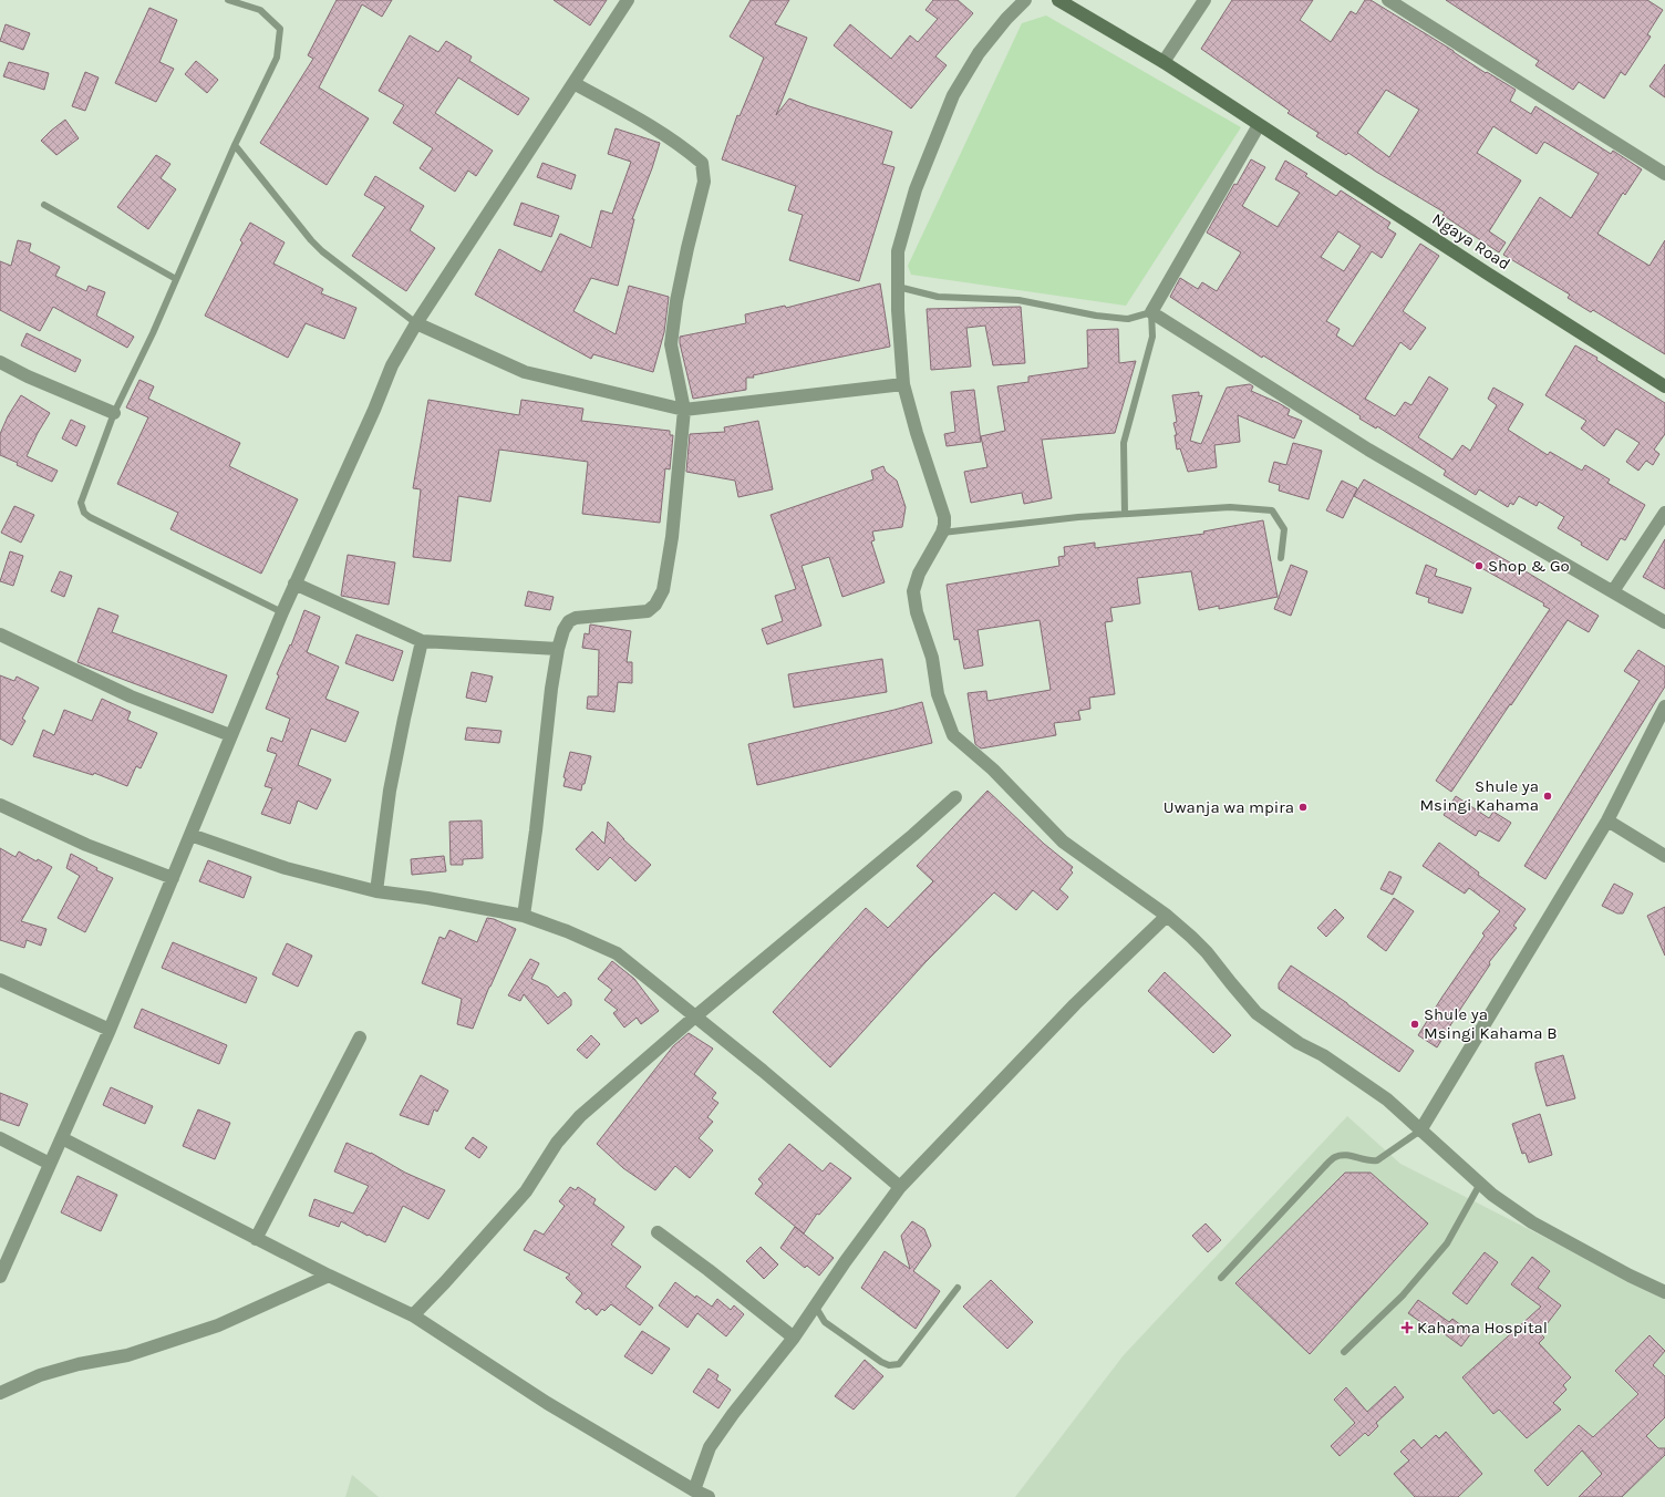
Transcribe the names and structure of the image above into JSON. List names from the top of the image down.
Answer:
{
  "streets": {
    "street": ["Ngaya Road"]
  },
  "places": {
    "other": [
      "Shop & Go",
      "Shule ya Msingi Kahama",
      "Uwanja wa mpira",
      "Shule ya Msingi Kahama B"
    ],
    "health": ["Kahama Hospital"]
  }
}
